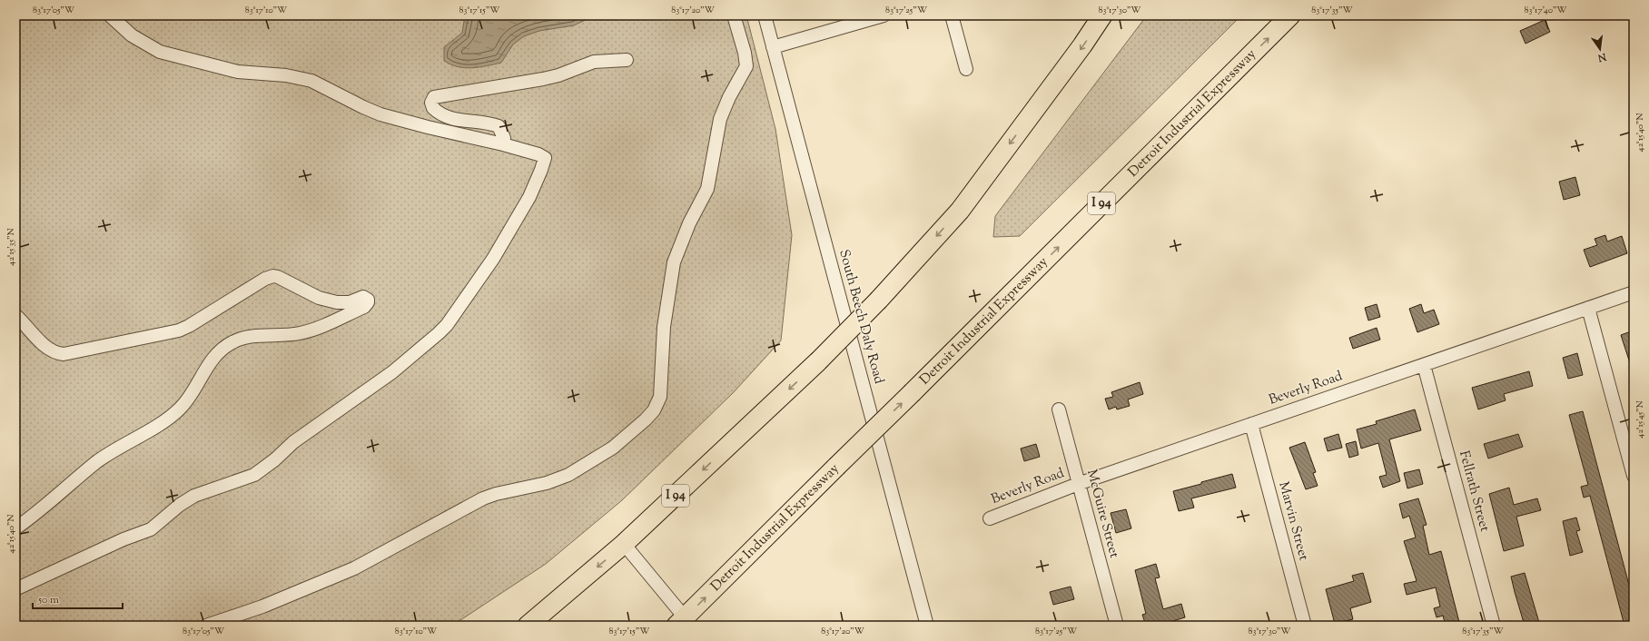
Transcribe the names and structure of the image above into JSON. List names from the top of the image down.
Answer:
{
  "streets": {
    "highway": ["Detroit Industrial Expressway", "I 94"],
    "street": [
      "South Beech Daly Road",
      "Beverly Road",
      "Fellrath Street",
      "McGuire Street",
      "Marvin Street"
    ]
  },
  "crossings": [
    ["Beverly Road", "Fellrath Street"],
    ["Beverly Road", "McGuire Street"],
    ["Beverly Road", "Marvin Street"]
  ],
  "scale_bar": "50 m",
  "north": "bottom",
  "coordinates": [
    "83°17'05\"W",
    "83°17'10\"W",
    "83°17'15\"W",
    "83°17'20\"W",
    "83°17'25\"W",
    "83°17'30\"W",
    "83°17'35\"W",
    "83°17'40\"W",
    "42°15'40\"N",
    "42°15'35\"N",
    "42°15'45\"N"
  ]
}
